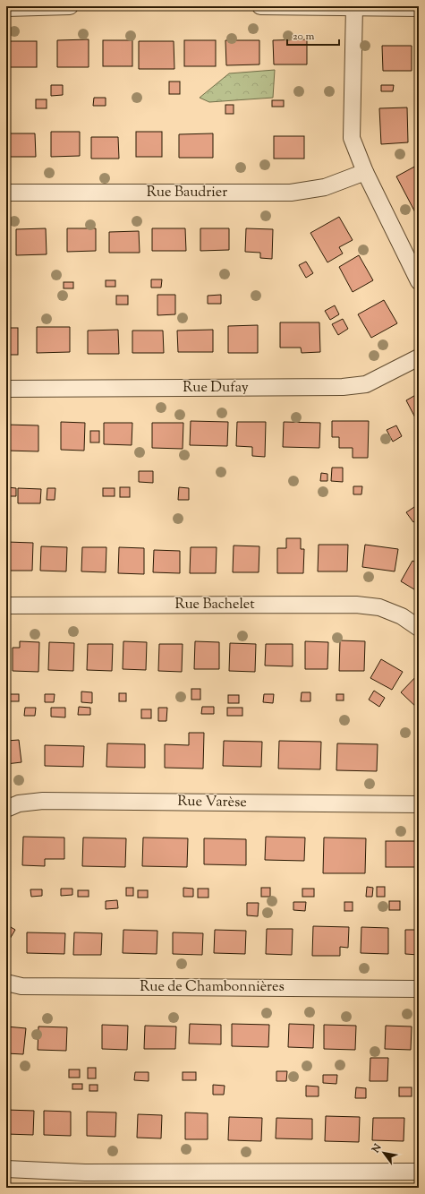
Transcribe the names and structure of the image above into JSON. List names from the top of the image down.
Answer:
{
  "streets": {
    "street": [
      "Rue Baudrier",
      "Rue Dufay",
      "Rue Bachelet",
      "Rue Varèse",
      "Rue de Chambonnières"
    ]
  },
  "scale_bar": "20 m",
  "north": "top left"
}
